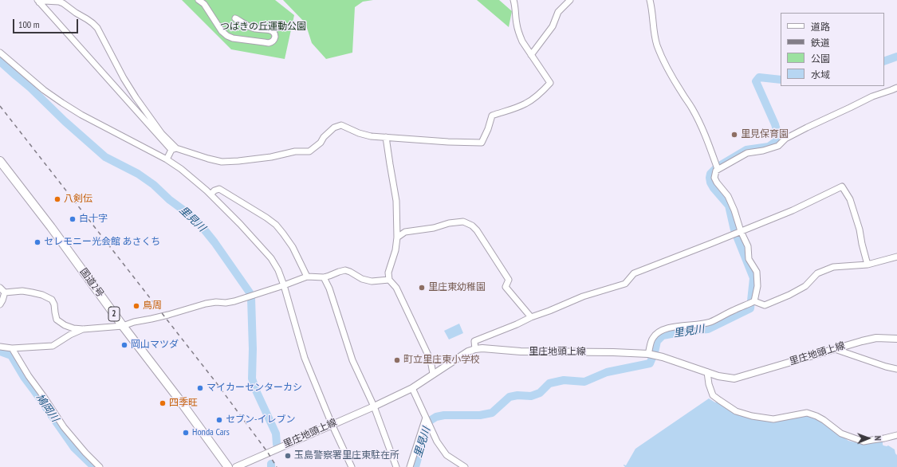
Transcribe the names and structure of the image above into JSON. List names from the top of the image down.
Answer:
{
  "streets": {
    "highway": ["国道2号", "2"],
    "main road": ["里庄地頭上線"]
  },
  "water": ["里見川", "鳩岡川"],
  "parks": ["つばきの丘運動公園"],
  "places": [
    "里見保育園",
    "八剣伝",
    "白十字",
    "セレモニー光会館 あさくち",
    "里庄東幼稚園",
    "鳥周",
    "岡山マツダ",
    "町立里庄東小学校",
    "マイカーセンターカシ",
    "四季旺",
    "セブン-イレブン",
    "Honda Cars",
    "玉島警察署里庄東駐在所"
  ],
  "legend": [
    "道路",
    "鉄道",
    "公園",
    "水域"
  ],
  "scale_bar": "100 m",
  "north": "right"
}
